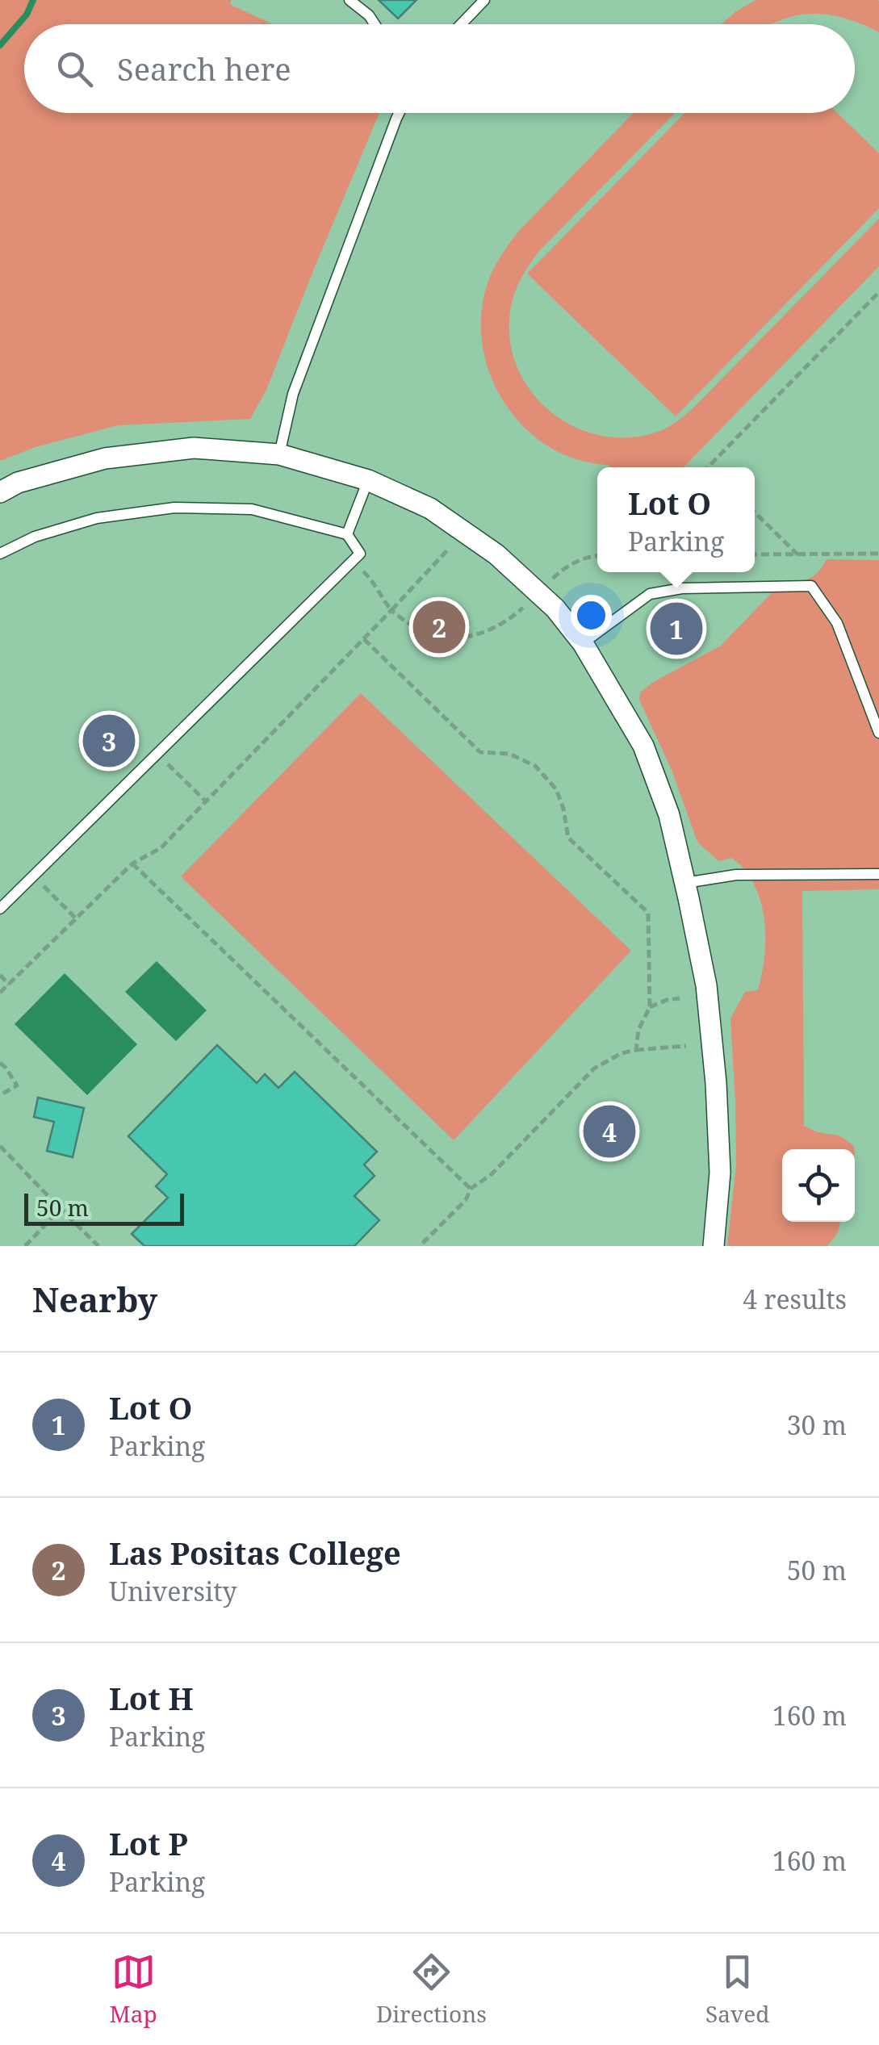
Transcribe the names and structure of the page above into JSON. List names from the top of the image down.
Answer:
{
  "scale_bar": "50 m",
  "page": {
    "search": "Search here",
    "popup": ["Lot O", "Parking"],
    "pins": [
      "2",
      "1",
      "3",
      "4"
    ],
    "scale": "50 m",
    "heading": ["Nearby", "4 results"],
    "list": [
      {
        "mark": "1",
        "name": "Lot O",
        "note": "Parking",
        "value": "30 m"
      },
      {
        "mark": "2",
        "name": "Las Positas College",
        "note": "University",
        "value": "50 m"
      },
      {
        "mark": "3",
        "name": "Lot H",
        "note": "Parking",
        "value": "160 m"
      },
      {
        "mark": "4",
        "name": "Lot P",
        "note": "Parking",
        "value": "160 m"
      }
    ],
    "nav": ["Map", "Directions", "Saved"]
  }
}
